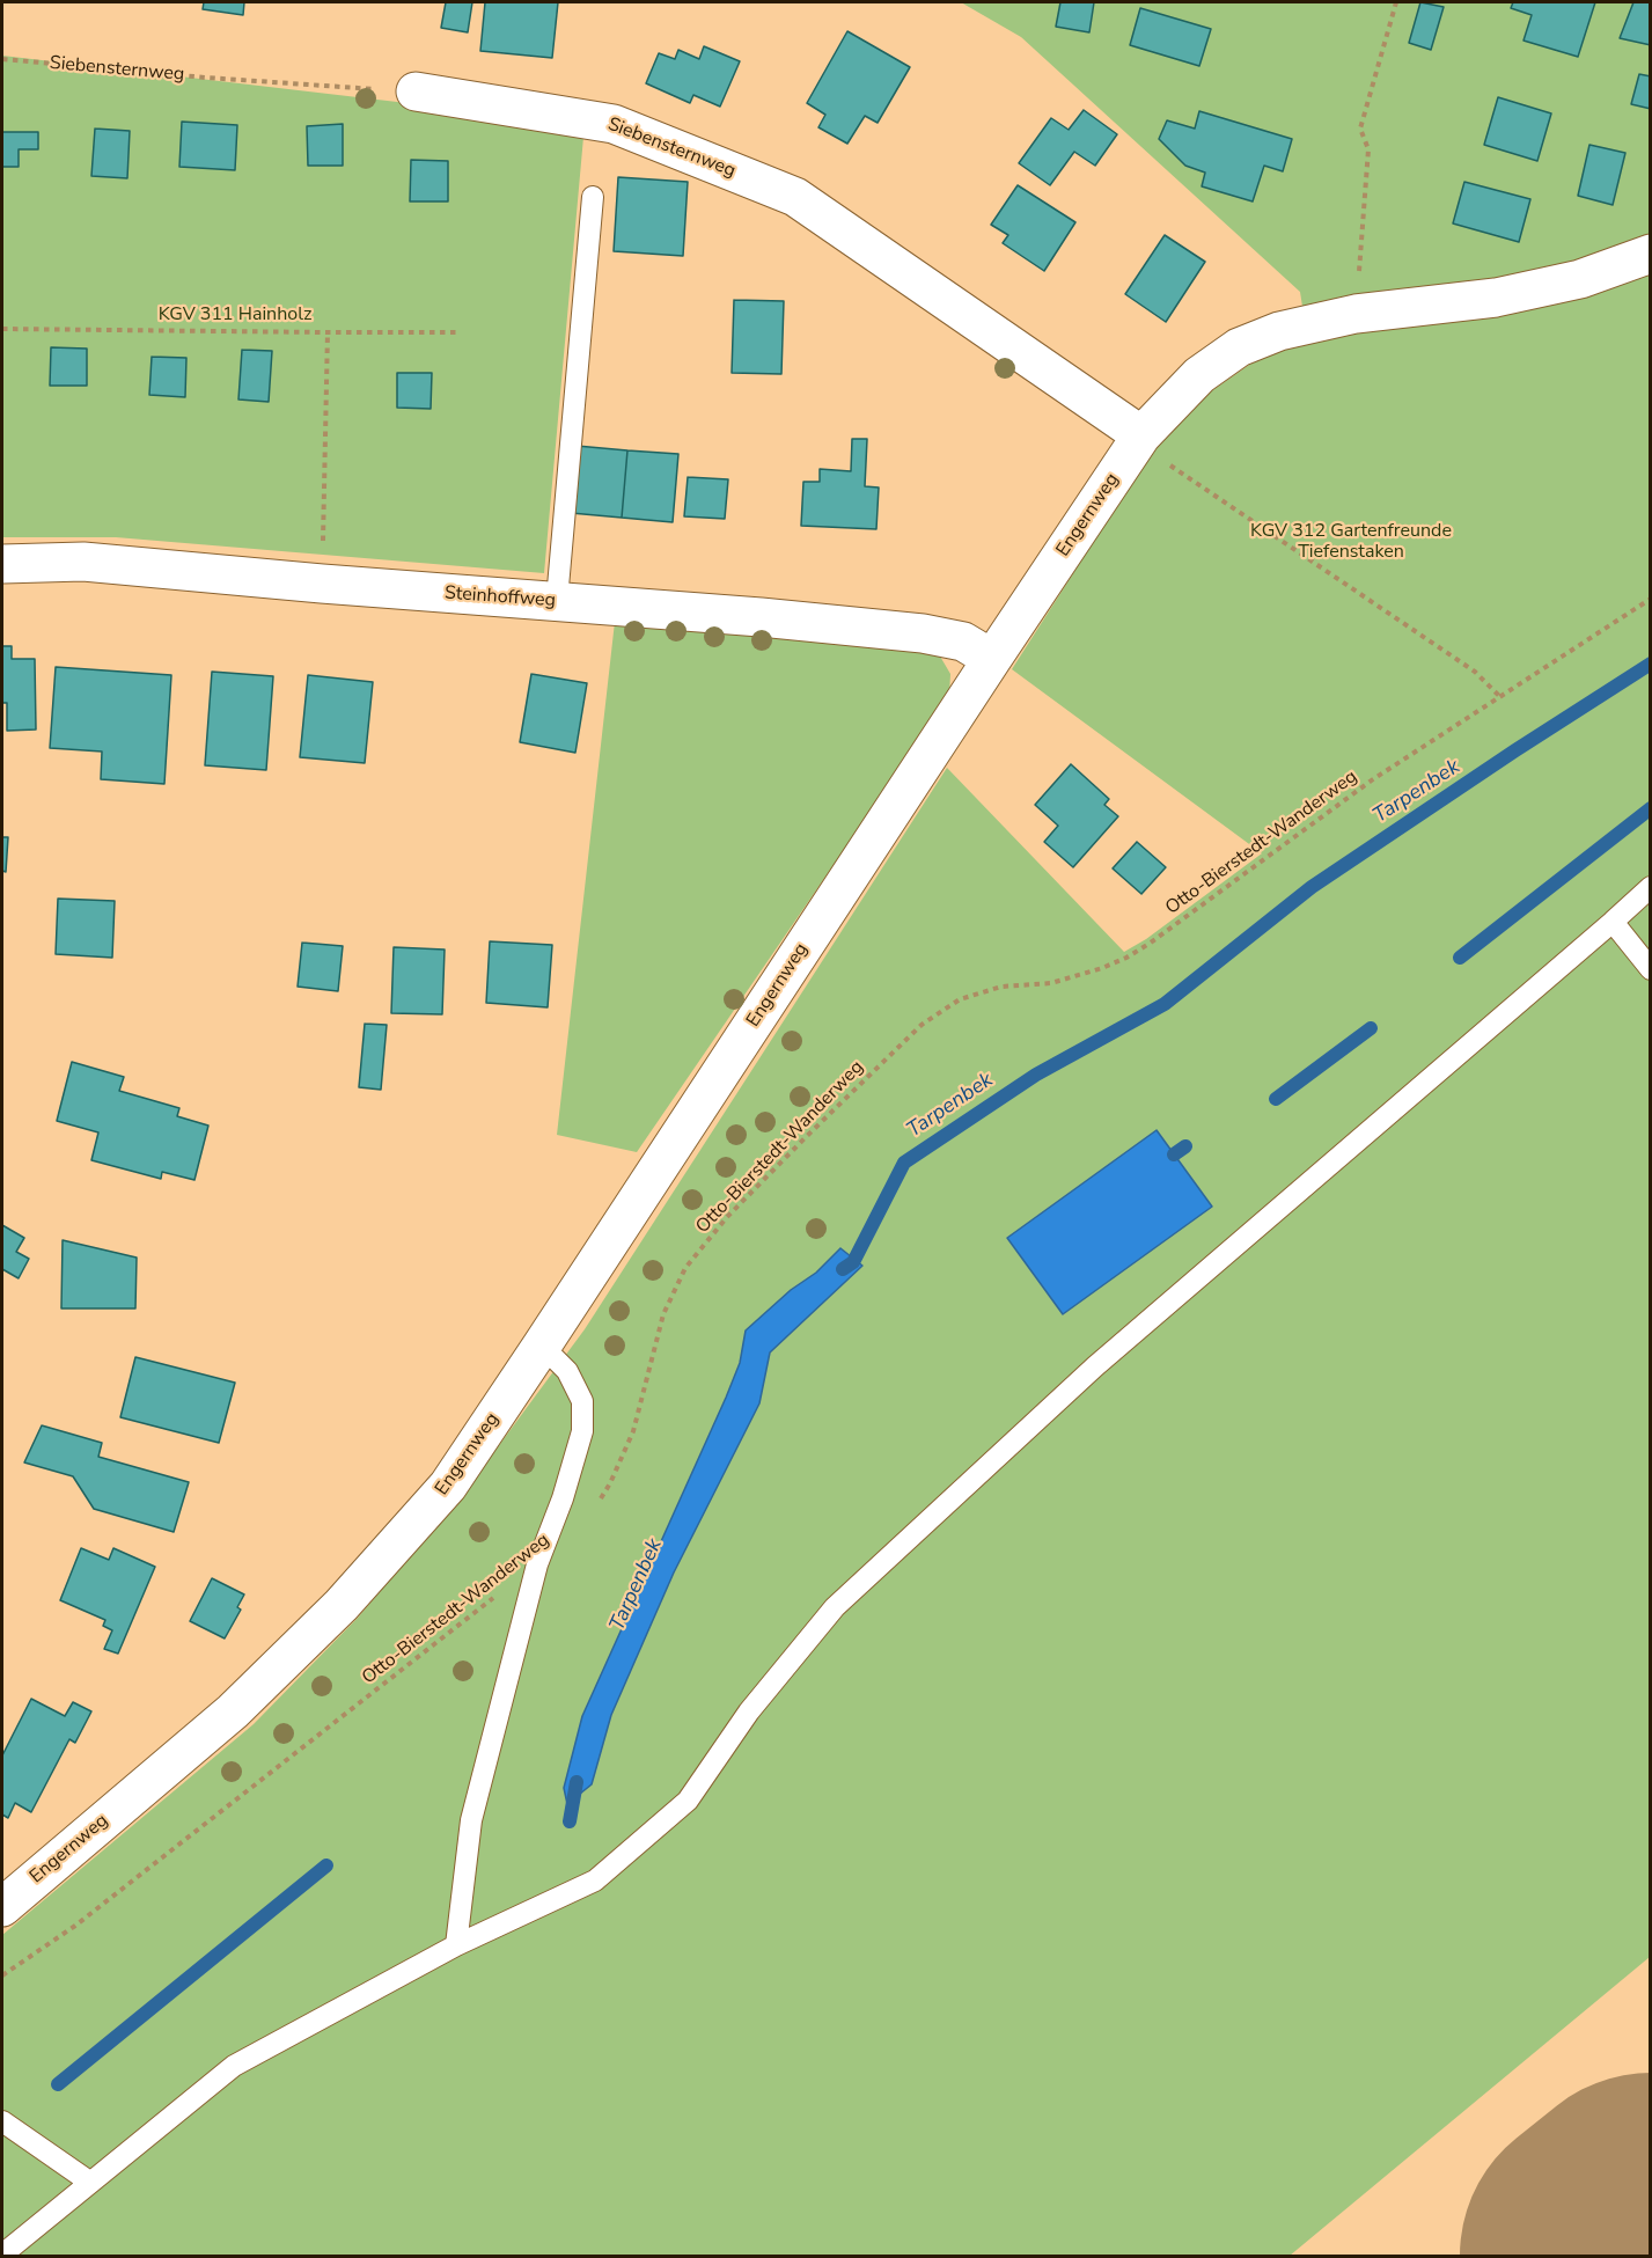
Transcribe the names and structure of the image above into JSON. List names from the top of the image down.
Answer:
{
  "streets": {
    "street": ["Siebensternweg", "Engernweg", "Steinhoffweg"],
    "path": ["Otto-Bierstedt-Wanderweg"]
  },
  "crossings": [
    ["Siebensternweg", "Engernweg"],
    ["Engernweg", "Steinhoffweg"]
  ],
  "water": ["Tarpenbek"],
  "parks": ["KGV 311 Hainholz", "KGV 312 Gartenfreunde Tiefenstaken"]
}
